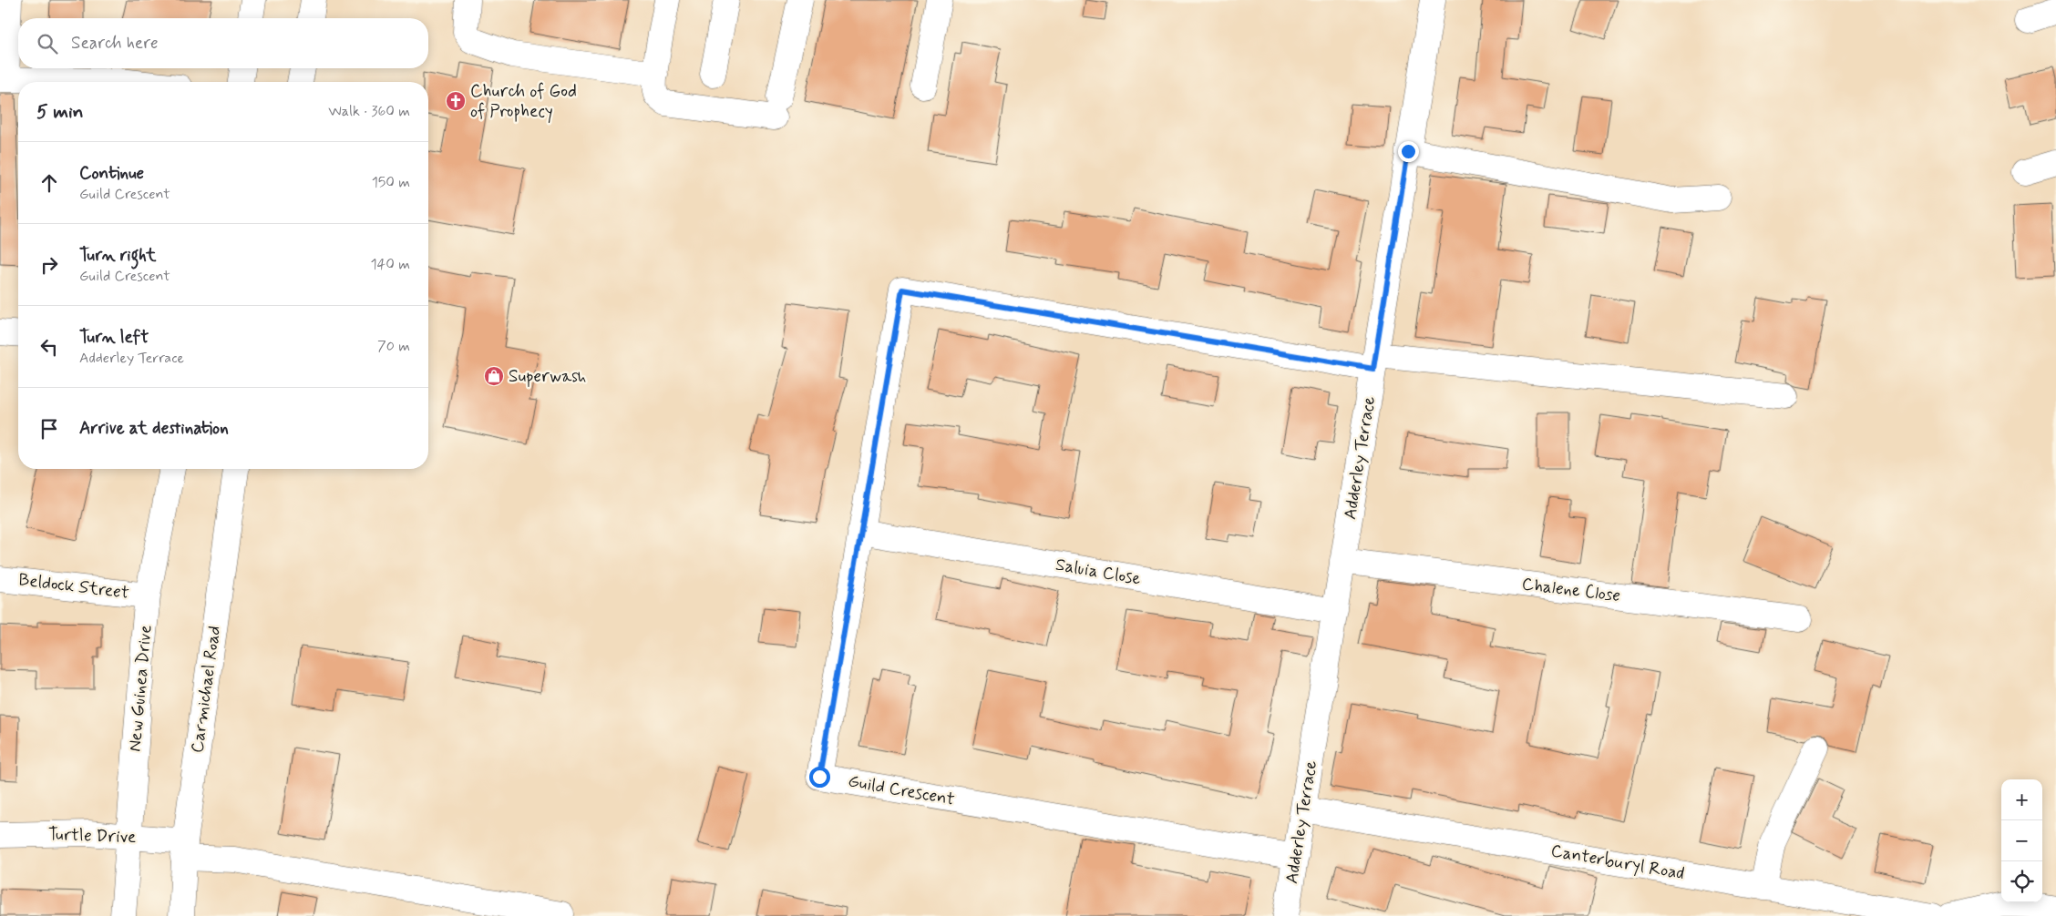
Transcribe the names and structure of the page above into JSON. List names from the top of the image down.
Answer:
{
  "streets": {
    "street": [
      "Adderley Terrace",
      "Saluia Close",
      "Beldock Street",
      "Chalene Close",
      "New Guinea Drive",
      "Carmichael Road",
      "Guild Crescent",
      "Turtle Drive",
      "Canterburyl Road"
    ]
  },
  "crossings": [
    ["Adderley Terrace", "Saluia Close"],
    ["Adderley Terrace", "Chalene Close"],
    ["Adderley Terrace", "Guild Crescent"],
    ["Adderley Terrace", "Canterburyl Road"],
    ["Saluia Close", "Guild Crescent"],
    ["Beldock Street", "New Guinea Drive"],
    ["New Guinea Drive", "Turtle Drive"],
    ["Carmichael Road", "Turtle Drive"]
  ],
  "places": {
    "church": ["Church of God of Prophecy"],
    "shop": ["Superwash"]
  },
  "page": {
    "search": "Search here",
    "heading": ["5 min", "Walk · 360 m"],
    "list": [
      ["Continue", "Guild Crescent", "150 m"],
      ["Turn right", "Guild Crescent", "140 m"],
      ["Turn left", "Adderley Terrace", "70 m"],
      "Arrive at destination"
    ],
    "map_buttons": ["+", "−"]
  }
}
